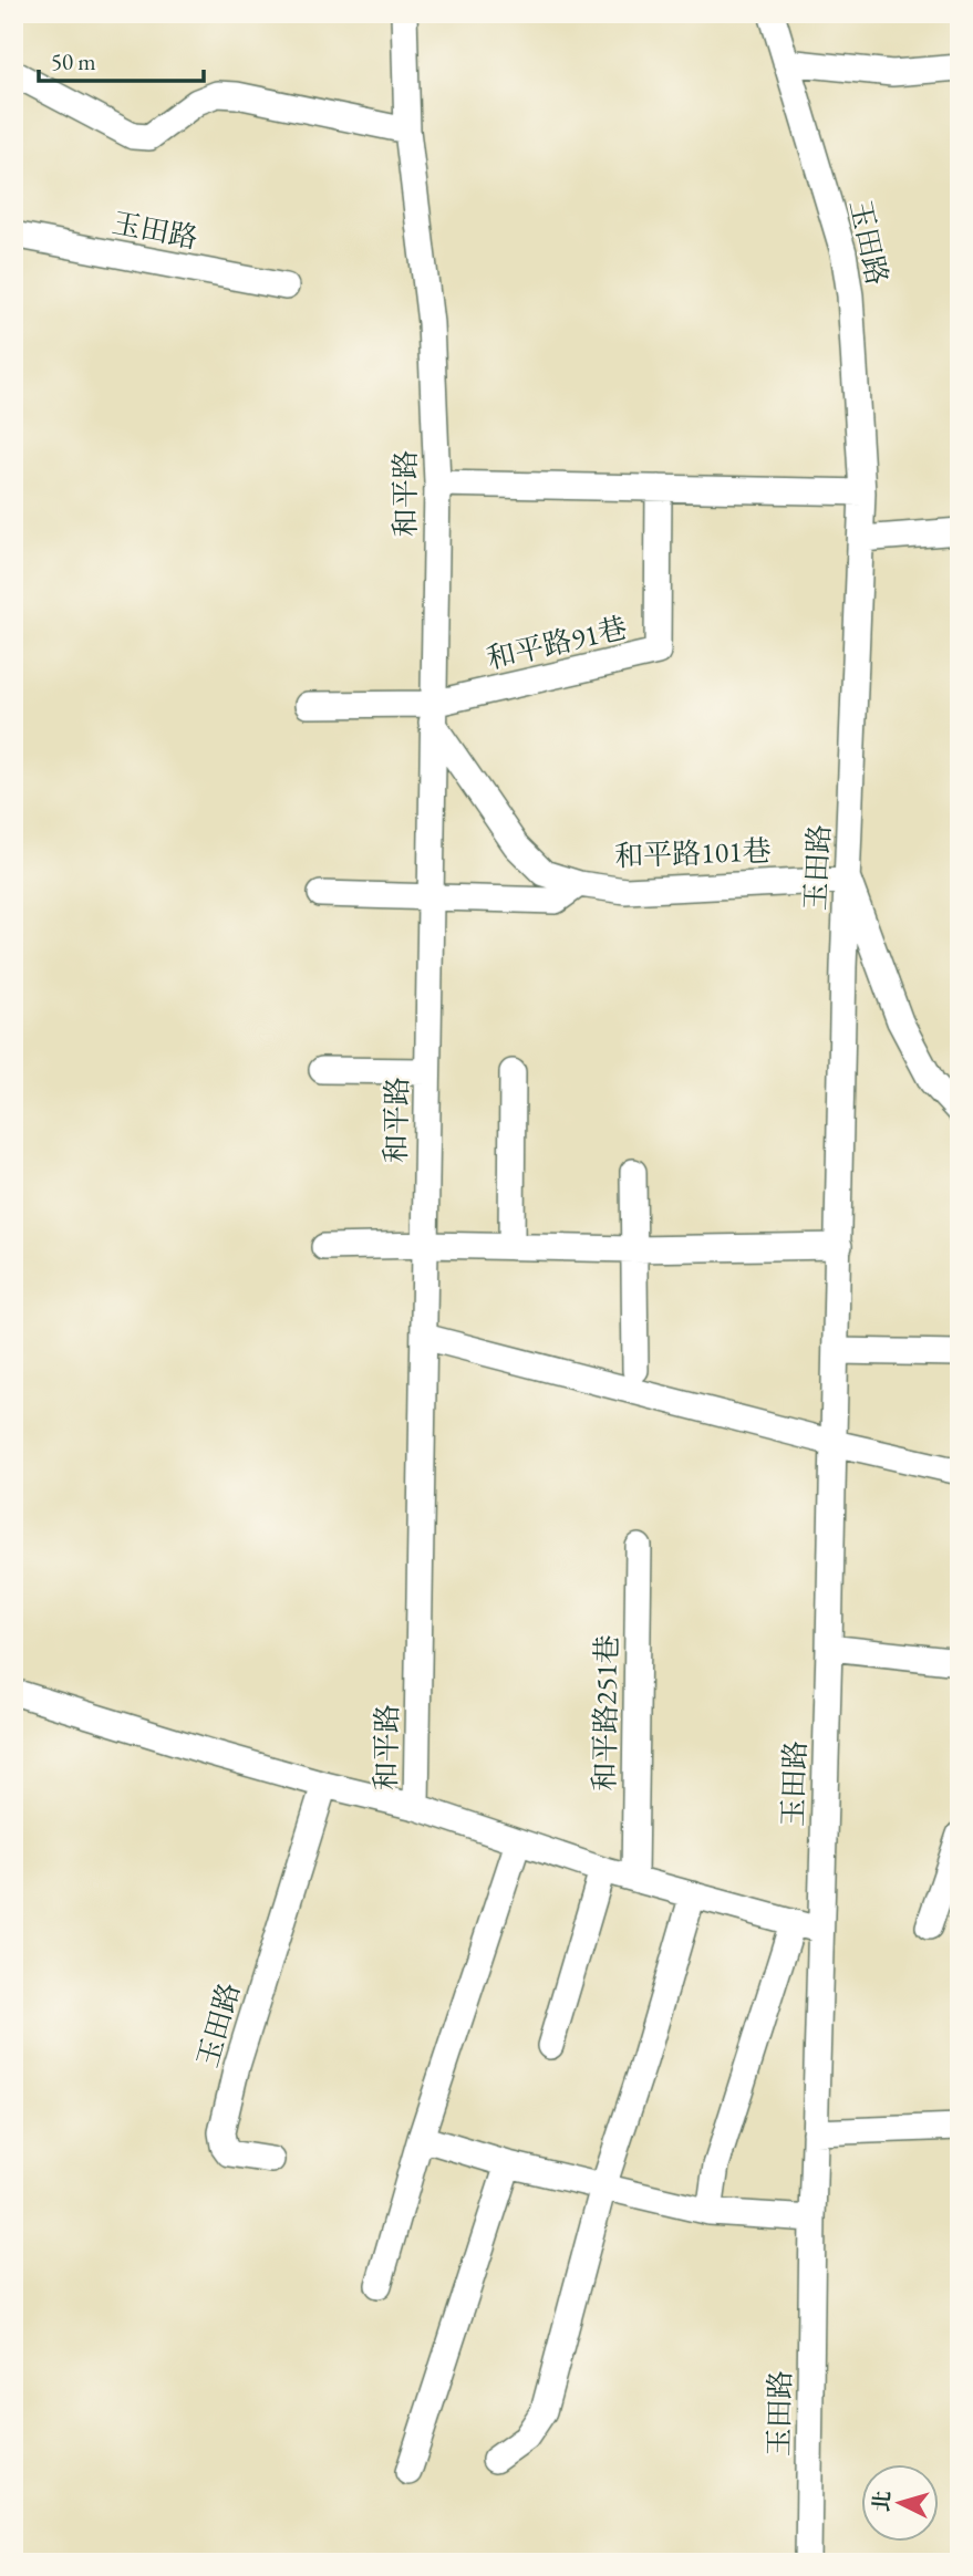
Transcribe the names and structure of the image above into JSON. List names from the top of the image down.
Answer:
{
  "streets": {
    "street": [
      "玉田路",
      "和平路",
      "和平路91巷",
      "和平路101巷",
      "和平路251巷"
    ]
  },
  "crossings": [
    ["玉田路", "和平路"],
    ["玉田路", "和平路101巷"],
    ["和平路", "和平路91巷"],
    ["和平路", "和平路101巷"],
    ["和平路", "和平路251巷"],
    ["和平路91巷", "和平路101巷"]
  ],
  "scale_bar": "50 m",
  "north": "left"
}
